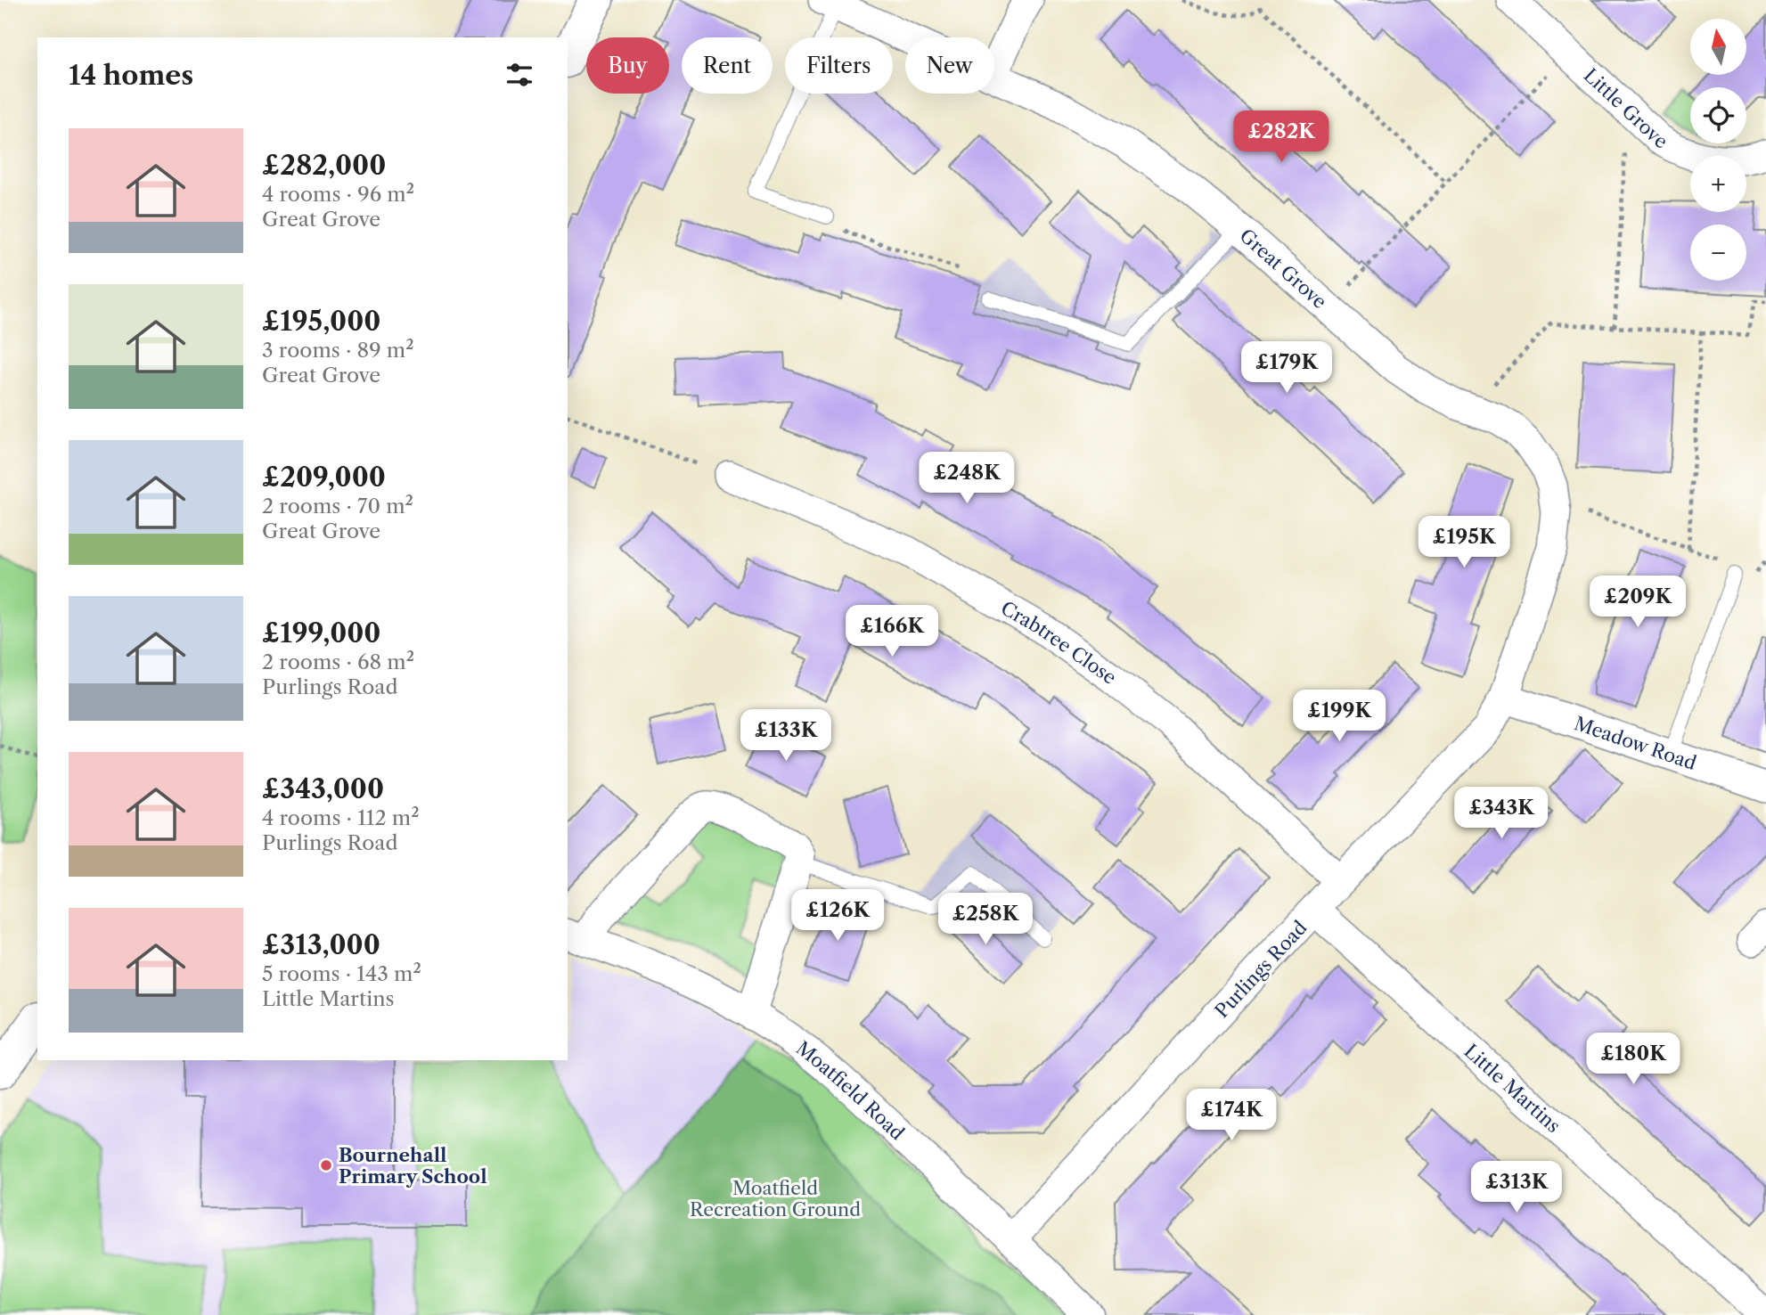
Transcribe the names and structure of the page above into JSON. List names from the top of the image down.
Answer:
{
  "streets": {
    "street": [
      "Little Grove",
      "Great Grove",
      "Crabtree Close",
      "Meadow Road",
      "Purlings Road",
      "Little Martins",
      "Moatfield Road"
    ]
  },
  "crossings": [
    ["Great Grove", "Meadow Road"],
    ["Great Grove", "Purlings Road"],
    ["Crabtree Close", "Purlings Road"],
    ["Meadow Road", "Purlings Road"],
    ["Purlings Road", "Little Martins"],
    ["Purlings Road", "Moatfield Road"]
  ],
  "parks": ["Moatfield Recreation Ground"],
  "places": ["Bournehall Primary School"],
  "north": "top",
  "page": {
    "map_buttons": ["+", "−"],
    "chip": [
      "Buy",
      "Rent",
      "Filters",
      "New"
    ],
    "heading": "14 homes",
    "price": [
      "£282K",
      "£179K",
      "£248K",
      "£195K",
      "£209K",
      "£166K",
      "£199K",
      "£133K",
      "£343K",
      "£126K",
      "£258K",
      "£180K",
      "£174K",
      "£313K"
    ],
    "list": [
      {
        "name": "£282,000",
        "note": "4 rooms · 96 m² · Great Grove"
      },
      {
        "name": "£195,000",
        "note": "3 rooms · 89 m² · Great Grove"
      },
      {
        "name": "£209,000",
        "note": "2 rooms · 70 m² · Great Grove"
      },
      {
        "name": "£199,000",
        "note": "2 rooms · 68 m² · Purlings Road"
      },
      {
        "name": "£343,000",
        "note": "4 rooms · 112 m² · Purlings Road"
      },
      {
        "name": "£313,000",
        "note": "5 rooms · 143 m² · Little Martins"
      }
    ]
  }
}
